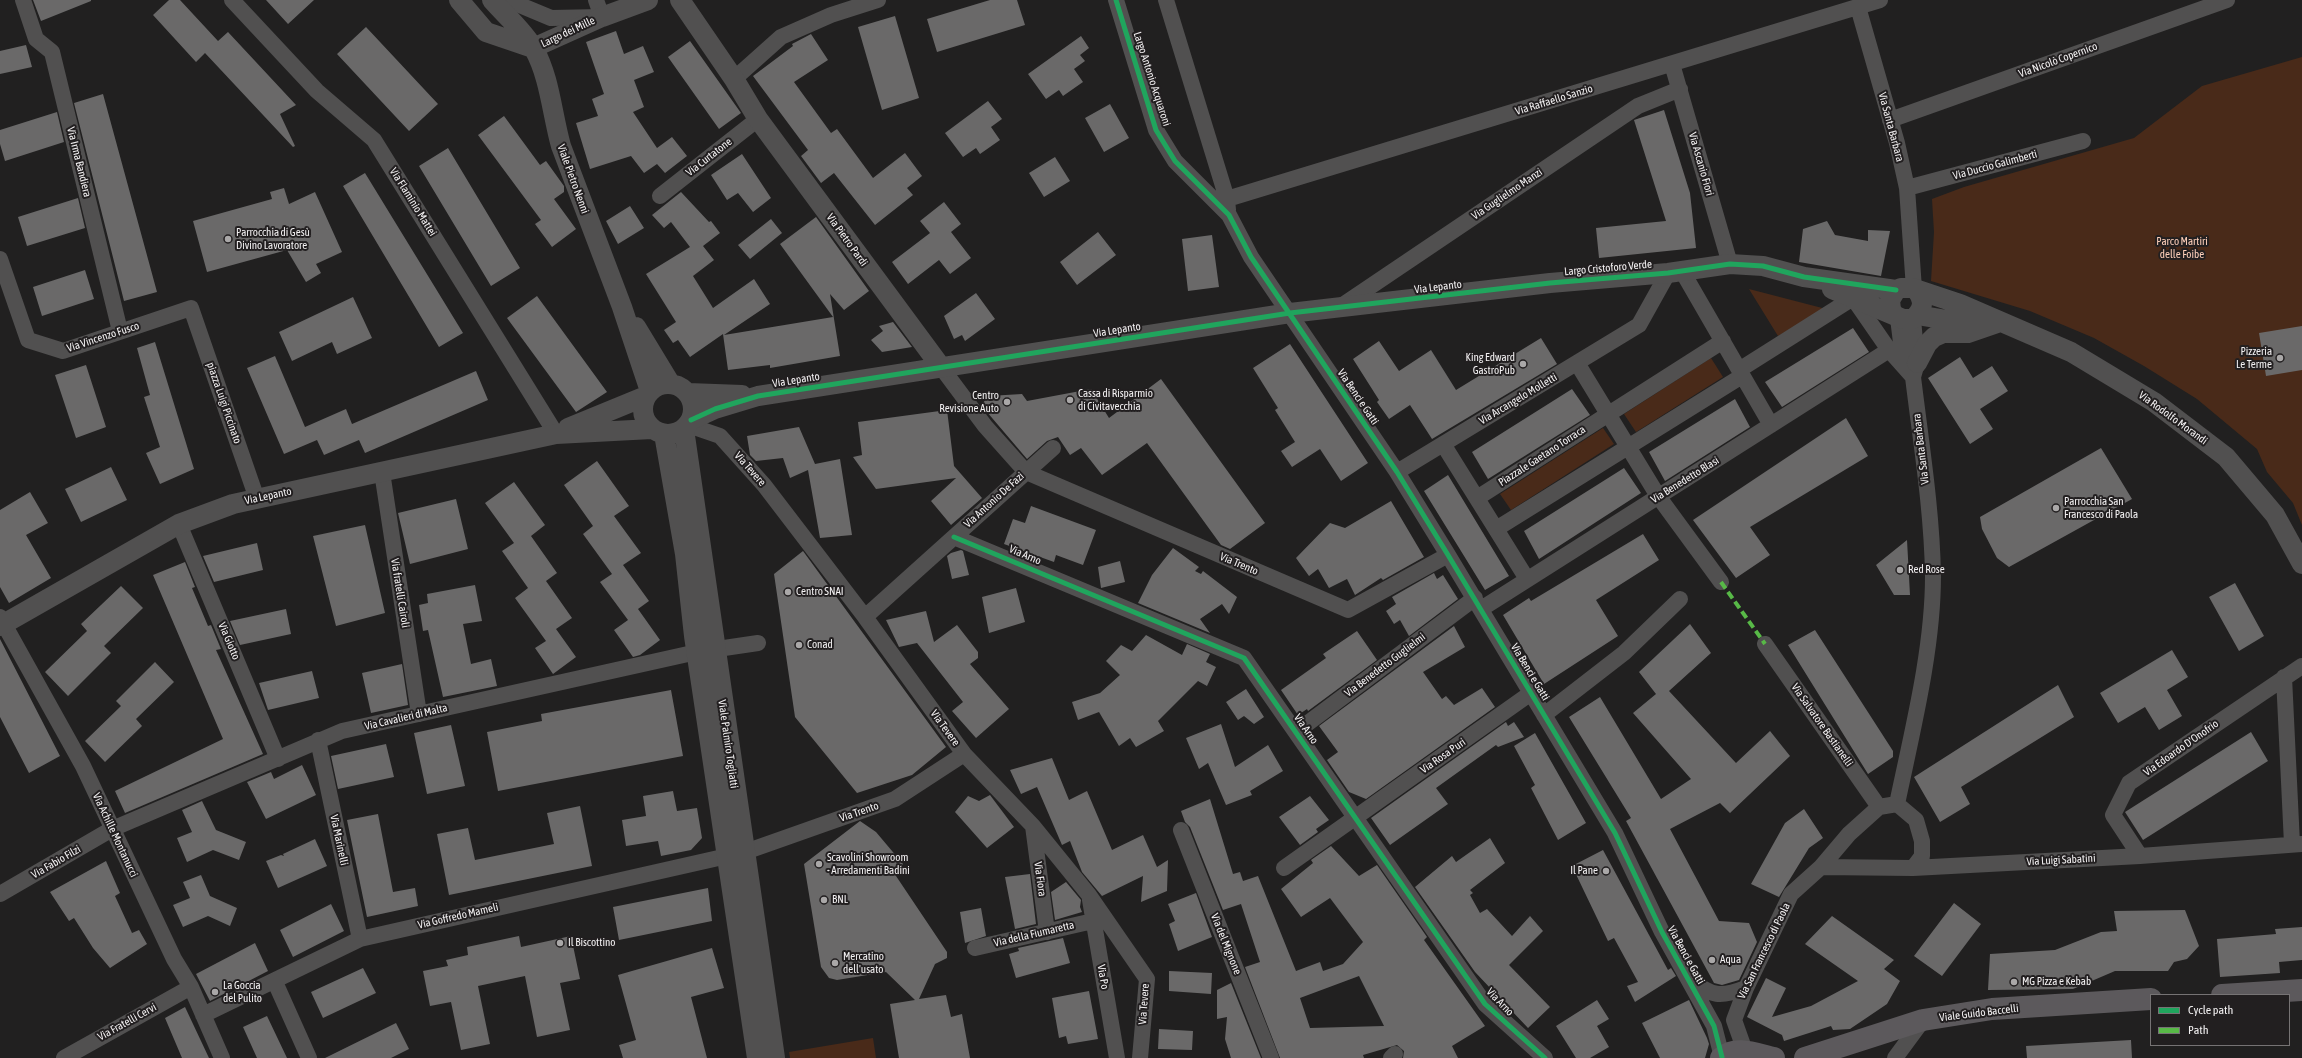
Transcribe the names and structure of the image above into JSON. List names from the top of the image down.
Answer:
{
  "streets": {
    "main road": ["Viale Guido Baccelli"],
    "street": [
      "Largo dei Mille",
      "Via Nicolò Copernico",
      "Largo Antonio Acquaroni",
      "Via Raffaello Sanzio",
      "Via Santa Barbara",
      "Via Curtatone",
      "Via Irma Bandiera",
      "Via Ascanio Fiori",
      "Via Duccio Galimberti",
      "Viale Pietro Nenni",
      "Via Guglielmo Manzi",
      "Via Flaminio Mattei",
      "Via Pietro Pardi",
      "Largo Cristoforo Verde",
      "Via Lepanto",
      "Via Vincenzo Fusco",
      "Via Benci e Gatti",
      "Via Arcangelo Molletti",
      "piazza Luigi Piccinato",
      "Via Rodolfo Morandi",
      "Piazzale Gaetano Torraca",
      "Via Tevere",
      "Via Benedetto Blasi",
      "Via Antonio De Fazi",
      "Via Arno",
      "Via Trento",
      "Via fratelli Cairoli",
      "Via Giotto",
      "Via Benedetto Guglielmi",
      "Via Cavalieri di Malta",
      "Via Salvatore Bastianelli",
      "Viale Palmiro Togliatti",
      "Via Edoardo D'Onofrio",
      "Via Rosa Puri",
      "Via Achille Montanucci",
      "Via Marinelli",
      "Via Luigi Sabatini",
      "Via Fabio Filzi",
      "Via Fiora",
      "Via Goffredo Mameli",
      "Via della Fiumaretta",
      "Via del Mignone",
      "Via San Francesco di Paola",
      "Via Po",
      "Via Fratelli Cervi"
    ]
  },
  "crossings": [
    ["Largo dei Mille", "Viale Pietro Nenni"],
    ["Via Nicolò Copernico", "Via Santa Barbara"],
    ["Largo Antonio Acquaroni", "Via Raffaello Sanzio"],
    ["Largo Antonio Acquaroni", "Via Lepanto"],
    ["Largo Antonio Acquaroni", "Via Benci e Gatti"],
    ["Via Raffaello Sanzio", "Via Santa Barbara"],
    ["Via Raffaello Sanzio", "Via Ascanio Fiori"],
    ["Via Santa Barbara", "Via Duccio Galimberti"],
    ["Via Santa Barbara", "Via Rodolfo Morandi"],
    ["Via Curtatone", "Via Pietro Pardi"],
    ["Via Irma Bandiera", "Via Vincenzo Fusco"],
    ["Via Ascanio Fiori", "Via Guglielmo Manzi"],
    ["Viale Pietro Nenni", "Via Lepanto"],
    ["Viale Pietro Nenni", "Via Tevere"],
    ["Viale Pietro Nenni", "Viale Palmiro Togliatti"],
    ["Via Guglielmo Manzi", "Via Lepanto"],
    ["Via Flaminio Mattei", "Via Lepanto"],
    ["Via Pietro Pardi", "Via Lepanto"],
    ["Via Pietro Pardi", "Via Antonio De Fazi"],
    ["Via Pietro Pardi", "Via Trento"],
    ["Largo Cristoforo Verde", "Via Lepanto"],
    ["Largo Cristoforo Verde", "Via Arcangelo Molletti"],
    ["Via Lepanto", "Via Benci e Gatti"],
    ["Via Lepanto", "piazza Luigi Piccinato"],
    ["Via Lepanto", "Via Tevere"],
    ["Via Lepanto", "Via fratelli Cairoli"],
    ["Via Lepanto", "Via Giotto"],
    ["Via Lepanto", "Viale Palmiro Togliatti"],
    ["Via Lepanto", "Via Achille Montanucci"],
    ["Via Vincenzo Fusco", "piazza Luigi Piccinato"],
    ["Via Benci e Gatti", "Via Arcangelo Molletti"],
    ["Via Benci e Gatti", "Via Benedetto Blasi"],
    ["Via Benci e Gatti", "Via Trento"],
    ["Via Benci e Gatti", "Via Benedetto Guglielmi"],
    ["Via Benci e Gatti", "Via Rosa Puri"],
    ["Via Tevere", "Via Antonio De Fazi"],
    ["Via Tevere", "Via Trento"],
    ["Via Tevere", "Viale Palmiro Togliatti"],
    ["Via Tevere", "Via Fiora"],
    ["Via Tevere", "Via Po"],
    ["Via Benedetto Blasi", "Via Benedetto Guglielmi"],
    ["Via Antonio De Fazi", "Via Arno"],
    ["Via Antonio De Fazi", "Via Trento"],
    ["Via Arno", "Via Benedetto Guglielmi"],
    ["Via Arno", "Via Rosa Puri"],
    ["Via Trento", "Viale Palmiro Togliatti"],
    ["Via Trento", "Via Goffredo Mameli"],
    ["Via fratelli Cairoli", "Via Cavalieri di Malta"],
    ["Via Giotto", "Via Cavalieri di Malta"],
    ["Via Cavalieri di Malta", "Viale Palmiro Togliatti"],
    ["Via Cavalieri di Malta", "Via Achille Montanucci"],
    ["Via Cavalieri di Malta", "Via Marinelli"],
    ["Via Cavalieri di Malta", "Via Fabio Filzi"],
    ["Via Salvatore Bastianelli", "Via San Francesco di Paola"],
    ["Viale Palmiro Togliatti", "Via Goffredo Mameli"],
    ["Via Edoardo D'Onofrio", "Via Luigi Sabatini"],
    ["Via Achille Montanucci", "Via Fabio Filzi"],
    ["Via Achille Montanucci", "Via Goffredo Mameli"],
    ["Via Achille Montanucci", "Via Fratelli Cervi"],
    ["Via Marinelli", "Via Goffredo Mameli"],
    ["Via Luigi Sabatini", "Via San Francesco di Paola"],
    ["Via Fiora", "Via della Fiumaretta"],
    ["Via della Fiumaretta", "Via Po"]
  ],
  "parks": ["Parco Martiri delle Foibe"],
  "places": [
    "Parrocchia di Gesù Divino Lavoratore",
    "Pizzeria Le Terme",
    "King Edward GastroPub",
    "Cassa di Risparmio di Civitavecchia",
    "Centro Revisione Auto",
    "Parrocchia San Francesco di Paola",
    "Red Rose",
    "Centro SNAI",
    "Conad",
    "Scavolini Showroom - Arredamenti Badini",
    "Il Pane",
    "BNL",
    "Il Biscottino",
    "Aqua",
    "Mercatino dell'usato",
    "MG Pizza e Kebab",
    "La Goccia del Pulito"
  ],
  "legend": ["Cycle path", "Path"]
}
